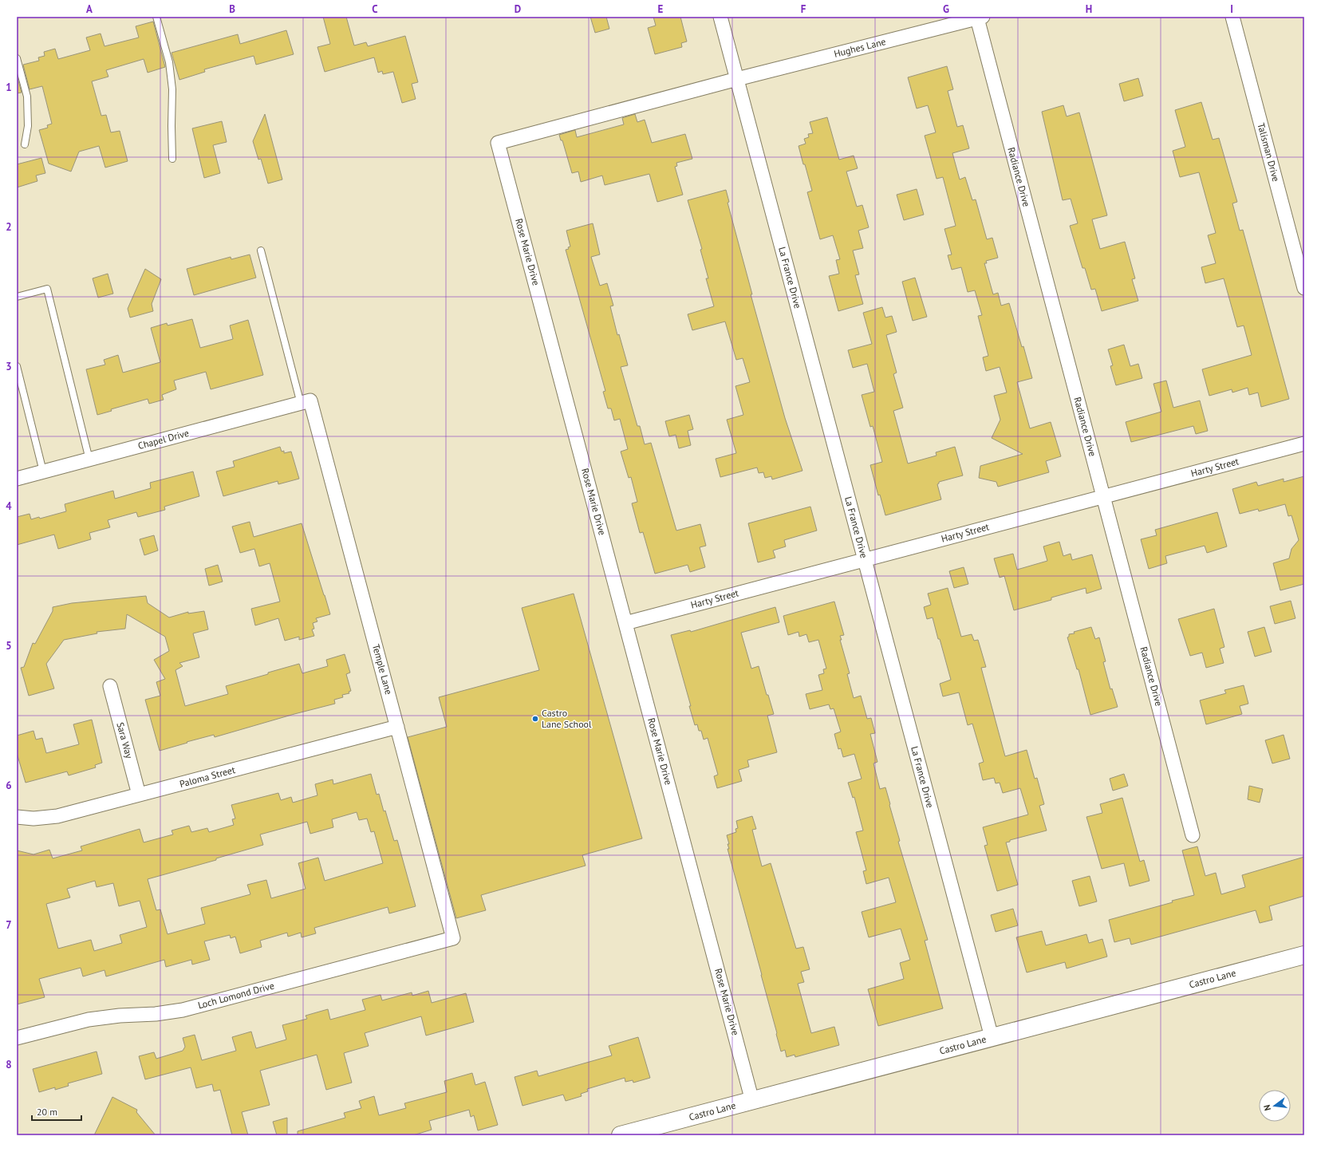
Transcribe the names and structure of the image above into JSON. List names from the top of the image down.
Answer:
{
  "streets": {
    "street": [
      "Hughes Lane",
      "Talisman Drive",
      "Radiance Drive",
      "Rose Marie Drive",
      "La France Drive",
      "Chapel Drive",
      "Harty Street",
      "Temple Lane",
      "Sara Way",
      "Paloma Street",
      "Castro Lane",
      "Loch Lomond Drive"
    ]
  },
  "crossings": [
    ["Hughes Lane", "Radiance Drive"],
    ["Hughes Lane", "Rose Marie Drive"],
    ["Hughes Lane", "La France Drive"],
    ["Radiance Drive", "Harty Street"],
    ["Rose Marie Drive", "La France Drive"],
    ["Rose Marie Drive", "Harty Street"],
    ["Rose Marie Drive", "Castro Lane"],
    ["La France Drive", "Harty Street"],
    ["La France Drive", "Castro Lane"],
    ["Chapel Drive", "Temple Lane"],
    ["Temple Lane", "Paloma Street"],
    ["Temple Lane", "Loch Lomond Drive"],
    ["Sara Way", "Paloma Street"]
  ],
  "places": ["Castro Lane School"],
  "scale_bar": "20 m",
  "north": "left",
  "grid": {
    "columns": [
      "A",
      "B",
      "C",
      "D",
      "E",
      "F",
      "G",
      "H",
      "I"
    ],
    "rows": [
      "1",
      "2",
      "3",
      "4",
      "5",
      "6",
      "7",
      "8"
    ]
  }
}
